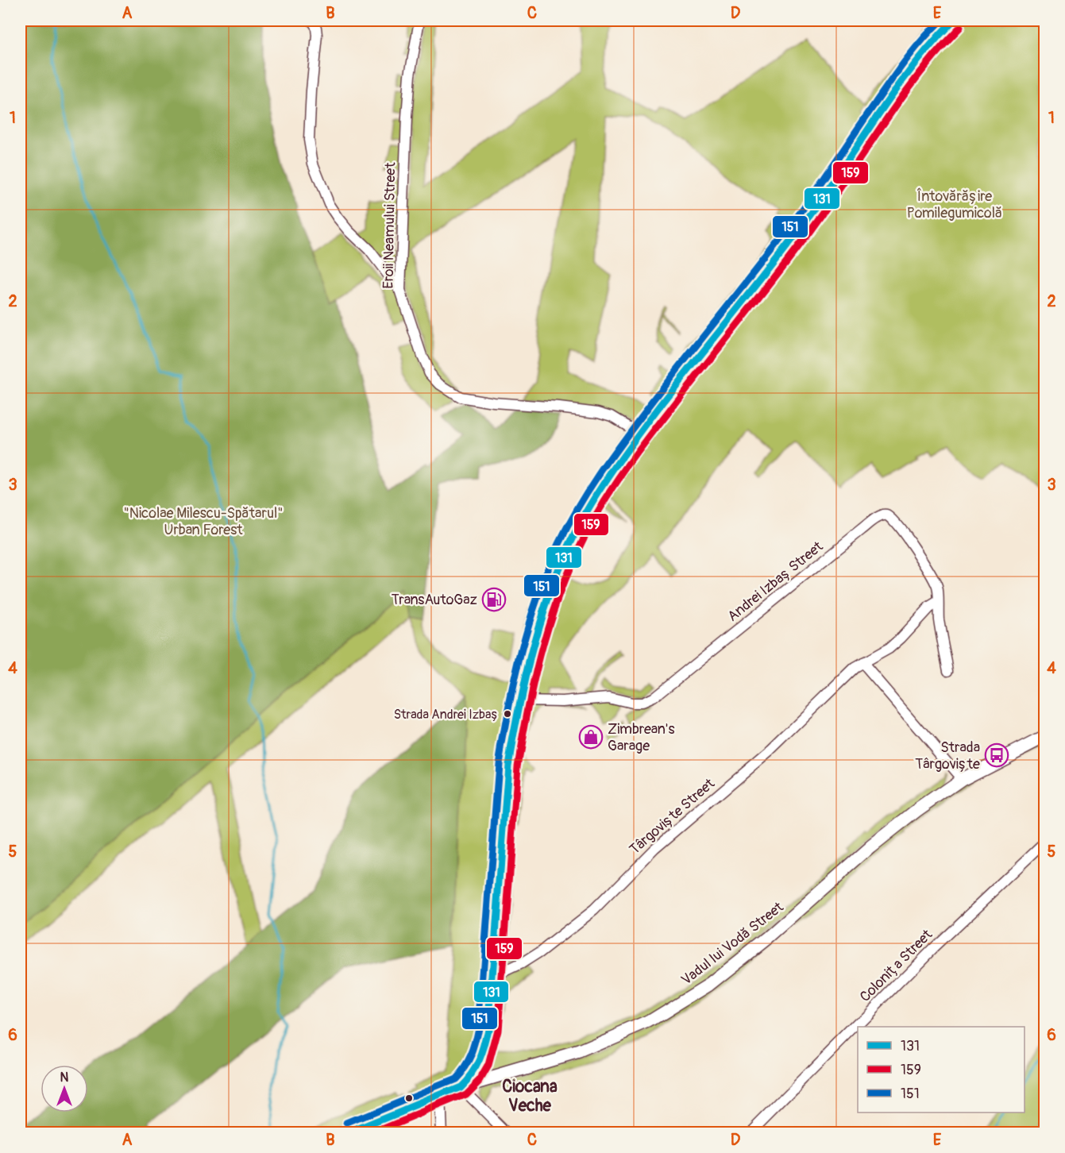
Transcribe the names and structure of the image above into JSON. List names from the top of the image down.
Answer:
{
  "streets": {
    "main road": ["Vadul lui Vodă Street"],
    "street": [
      "Eroii Neamului Street",
      "Andrei Izbaș Street",
      "Târgoviște Street",
      "Colonița Street"
    ]
  },
  "crossings": [
    ["Andrei Izbaș Street", "Târgoviște Street"]
  ],
  "districts": ["Ciocana Veche"],
  "parks": ["Întovărășire Pomilegumicolă", "\"Nicolae Milescu-Spătarul\" Urban Forest"],
  "places": {
    "fuel station": ["TransAutoGaz"],
    "other": ["Strada Andrei Izbaș"],
    "shop": ["Zimbrean's Garage"],
    "bus stop": ["Strada Târgoviște"]
  },
  "lines": ["transit line 131", "transit line 151", "transit line 159"],
  "legend": ["131", "159", "151"],
  "north": "top",
  "grid": {
    "columns": [
      "A",
      "B",
      "C",
      "D",
      "E"
    ],
    "rows": [
      "1",
      "2",
      "3",
      "4",
      "5",
      "6"
    ]
  }
}
